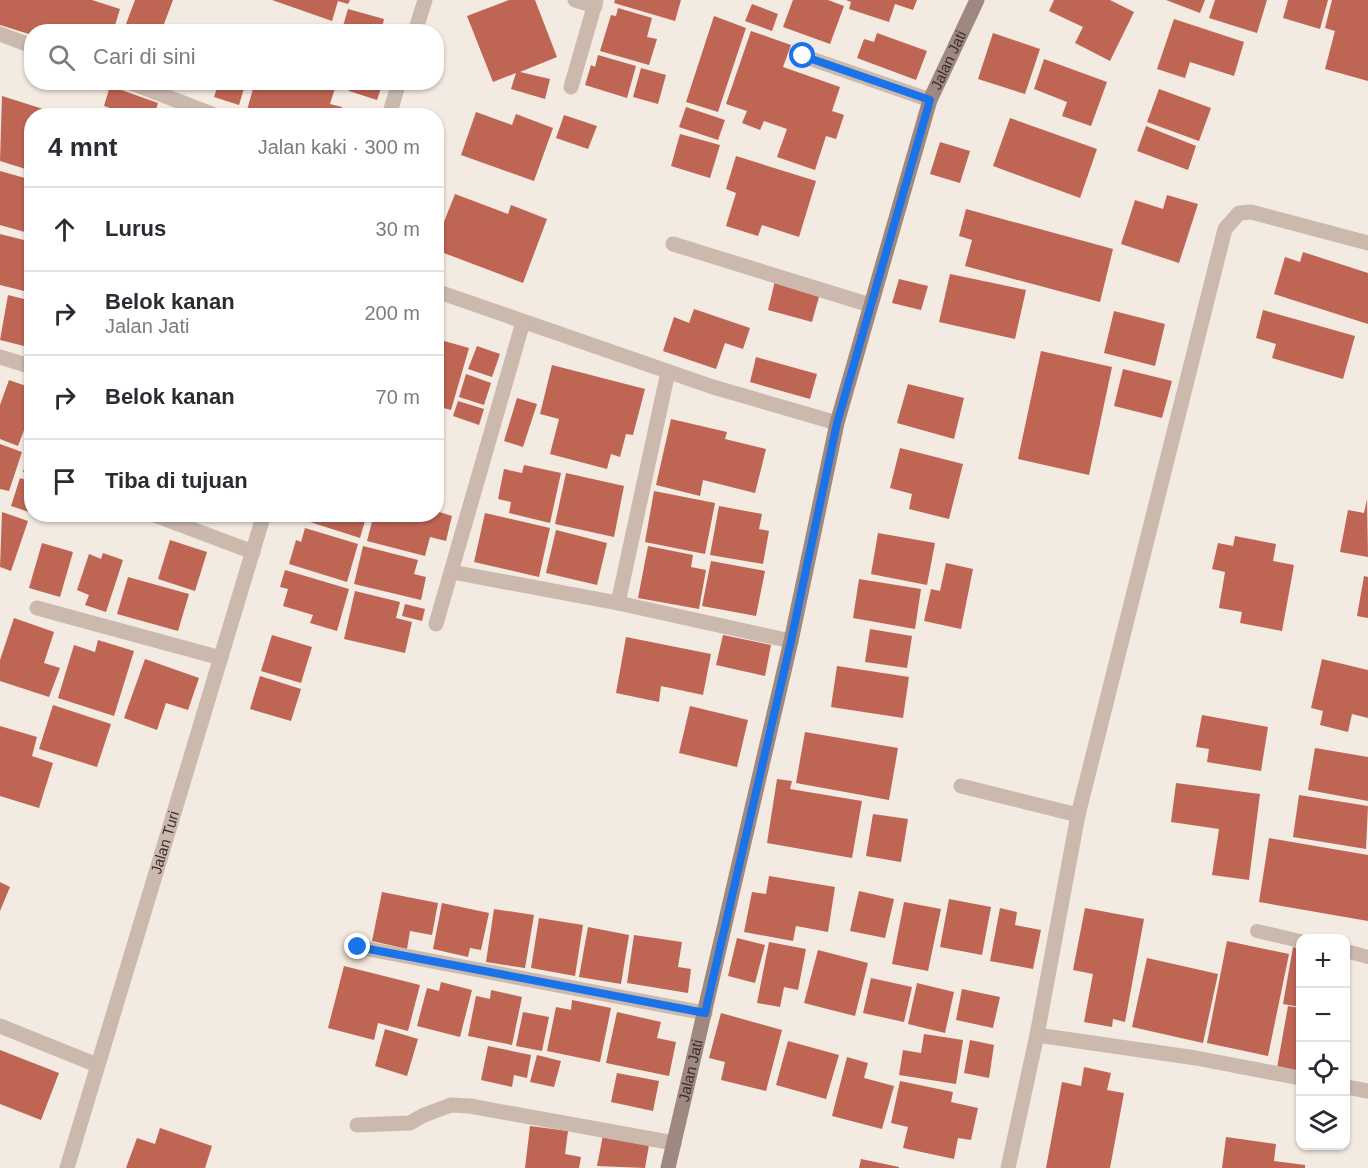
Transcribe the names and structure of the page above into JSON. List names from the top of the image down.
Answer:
{
  "streets": {
    "street": ["Jalan Jati", "Jalan Turi"]
  },
  "page": {
    "search": "Cari di sini",
    "heading": ["4 mnt", "Jalan kaki · 300 m"],
    "list": [
      ["Lurus", "30 m"],
      ["Belok kanan", "Jalan Jati", "200 m"],
      ["Belok kanan", "70 m"],
      "Tiba di tujuan"
    ],
    "map_buttons": ["+", "−"]
  }
}
